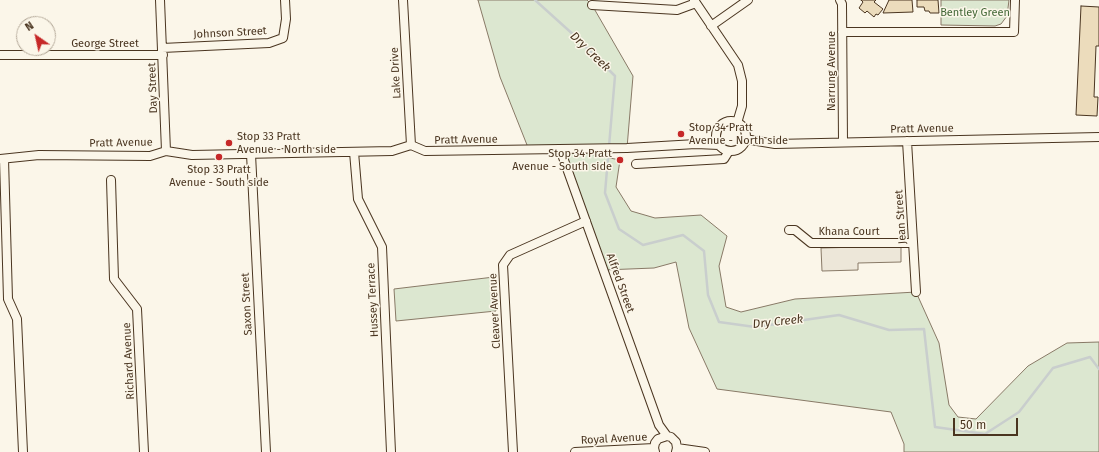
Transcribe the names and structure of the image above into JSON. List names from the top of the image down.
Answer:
{
  "streets": {
    "street": [
      "Johnson Street",
      "George Street",
      "Narrung Avenue",
      "Lake Drive",
      "Day Street",
      "Pratt Avenue",
      "Jean Street",
      "Khana Court",
      "Alfred Street",
      "Hussey Terrace",
      "Saxon Street",
      "Cleaver Avenue",
      "Richard Avenue",
      "Royal Avenue"
    ]
  },
  "crossings": [
    ["Johnson Street", "George Street"],
    ["Johnson Street", "Day Street"],
    ["George Street", "Day Street"],
    ["Narrung Avenue", "Pratt Avenue"],
    ["Lake Drive", "Pratt Avenue"],
    ["Day Street", "Pratt Avenue"],
    ["Pratt Avenue", "Jean Street"],
    ["Pratt Avenue", "Alfred Street"],
    ["Pratt Avenue", "Hussey Terrace"],
    ["Pratt Avenue", "Saxon Street"],
    ["Jean Street", "Khana Court"],
    ["Alfred Street", "Cleaver Avenue"],
    ["Alfred Street", "Royal Avenue"]
  ],
  "water": ["Dry Creek"],
  "parks": ["Bentley Green"],
  "places": [
    "Stop 34 Pratt Avenue - North side",
    "Stop 33 Pratt Avenue - North side",
    "Stop 33 Pratt Avenue - South side",
    "Stop 34 Pratt Avenue - South side"
  ],
  "scale_bar": "50 m",
  "north": "top left"
}
